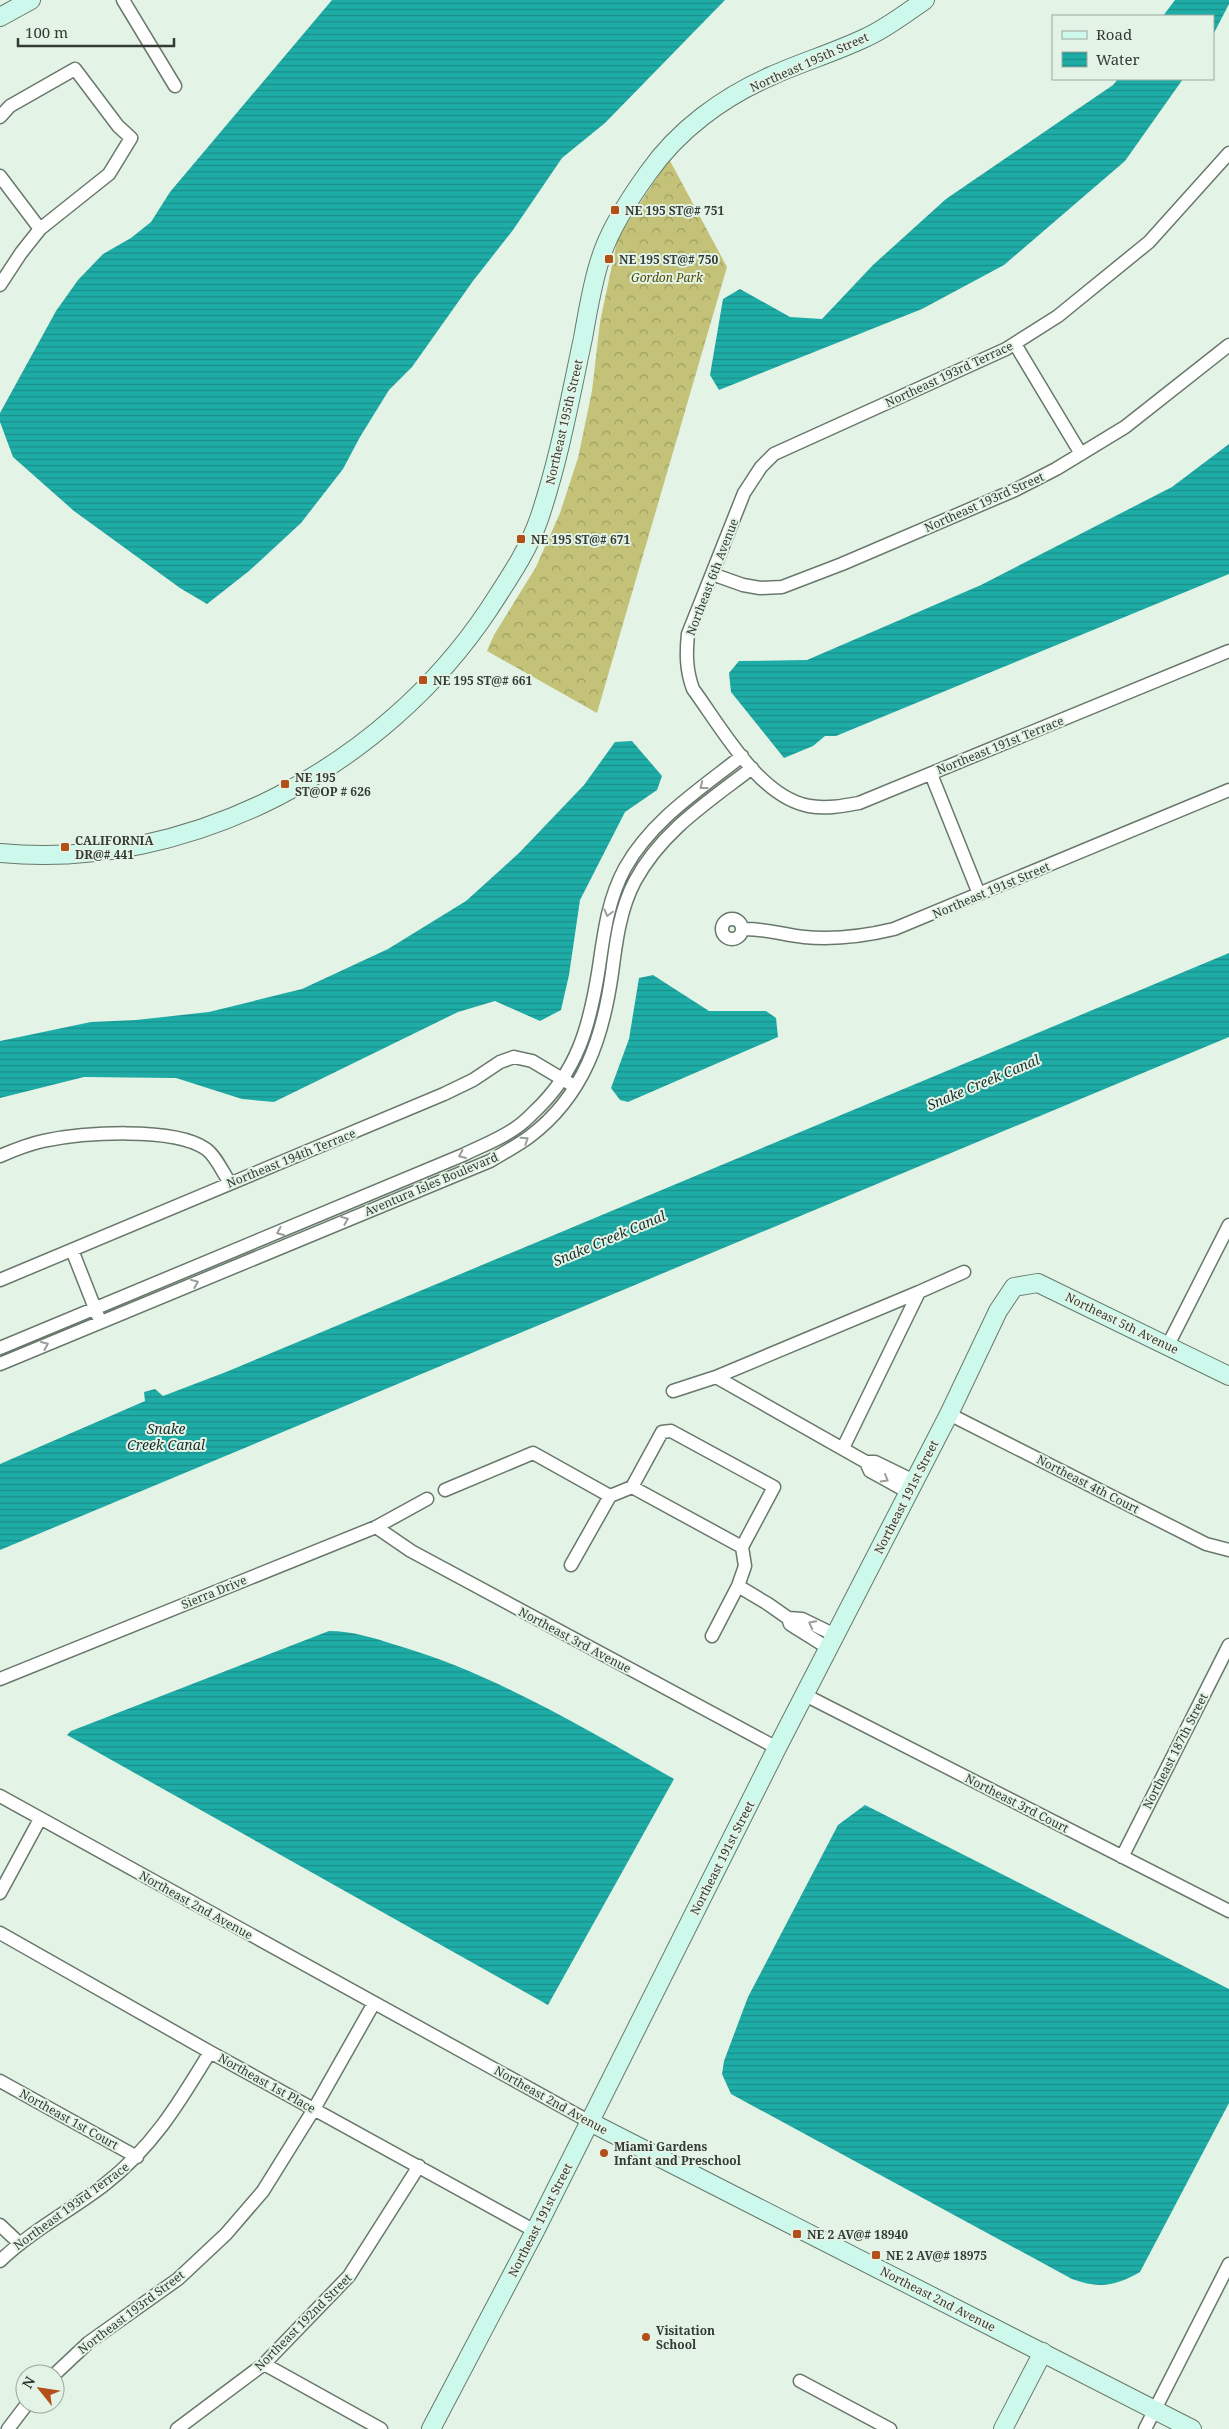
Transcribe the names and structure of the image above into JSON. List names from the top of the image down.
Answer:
{
  "streets": {
    "street": [
      "Northeast 195th Street",
      "Northeast 193rd Terrace",
      "Northeast 193rd Street",
      "Northeast 6th Avenue",
      "Northeast 191st Terrace",
      "Northeast 191st Street",
      "Northeast 194th Terrace",
      "Aventura Isles Boulevard",
      "Northeast 5th Avenue",
      "Northeast 4th Court",
      "Sierra Drive",
      "Northeast 3rd Avenue",
      "Northeast 187th Street",
      "Northeast 3rd Court",
      "Northeast 2nd Avenue",
      "Northeast 1st Place",
      "Northeast 1st Court",
      "Northeast 192nd Street"
    ]
  },
  "crossings": [
    ["Northeast 193rd Terrace", "Northeast 6th Avenue"],
    ["Northeast 193rd Terrace", "Northeast 1st Place"],
    ["Northeast 193rd Terrace", "Northeast 1st Court"],
    ["Northeast 193rd Street", "Northeast 6th Avenue"],
    ["Northeast 193rd Street", "Northeast 2nd Avenue"],
    ["Northeast 193rd Street", "Northeast 1st Place"],
    ["Northeast 6th Avenue", "Northeast 191st Terrace"],
    ["Northeast 6th Avenue", "Aventura Isles Boulevard"],
    ["Northeast 191st Street", "Northeast 5th Avenue"],
    ["Northeast 191st Street", "Northeast 4th Court"],
    ["Northeast 191st Street", "Northeast 3rd Avenue"],
    ["Northeast 191st Street", "Northeast 3rd Court"],
    ["Northeast 191st Street", "Northeast 2nd Avenue"],
    ["Northeast 191st Street", "Northeast 1st Place"],
    ["Northeast 194th Terrace", "Aventura Isles Boulevard"],
    ["Sierra Drive", "Northeast 3rd Avenue"],
    ["Northeast 187th Street", "Northeast 3rd Court"],
    ["Northeast 1st Place", "Northeast 192nd Street"]
  ],
  "water": ["Snake Creek Canal"],
  "parks": ["Gordon Park"],
  "places": {
    "transit": [
      "NE 195 ST@# 751",
      "NE 195 ST@# 750",
      "NE 195 ST@# 671",
      "NE 195 ST@# 661",
      "NE 195 ST@OP # 626",
      "CALIFORNIA DR@# 441",
      "NE 2 AV@# 18940",
      "NE 2 AV@# 18975"
    ],
    "other": ["Miami Gardens Infant and Preschool", "Visitation School"]
  },
  "legend": ["Road", "Water"],
  "scale_bar": "100 m",
  "north": "top left"
}
